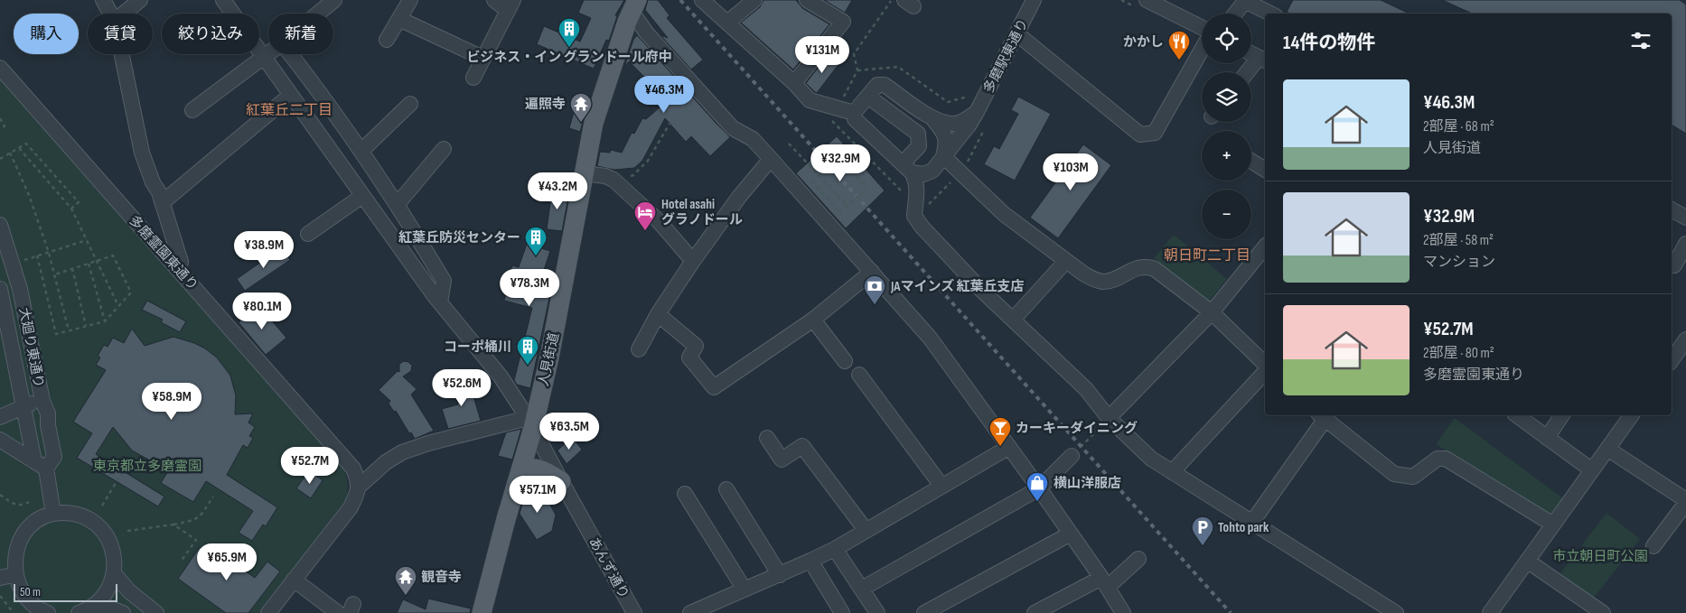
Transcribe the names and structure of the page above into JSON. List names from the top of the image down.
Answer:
{
  "streets": {
    "main road": ["人見街道"],
    "street": [
      "多磨駅東通り",
      "多磨霊園東通り",
      "大廻り東通り",
      "あんず通り"
    ]
  },
  "crossings": [
    ["人見街道", "あんず通り"]
  ],
  "districts": ["紅葉丘二丁目", "朝日町二丁目"],
  "parks": ["東京都立多磨霊園", "市立朝日町公園"],
  "places": {
    "building": ["ビジネス・イン グランドール府中", "紅葉丘防災センター", "コーポ桶川"],
    "restaurant": ["かかし"],
    "temple": ["遍照寺", "観音寺"],
    "hotel": ["Hotel asahi グラノドール"],
    "bank": ["JAマインズ 紅葉丘支店"],
    "bar": ["カーキーダイニング"],
    "shop": ["横山洋服店"],
    "parking": ["Tohto park"]
  },
  "scale_bar": "50 m",
  "page": {
    "map_buttons": ["+", "−"],
    "chip": [
      "購入",
      "賃貸",
      "絞り込み",
      "新着"
    ],
    "heading": "14件の物件",
    "price": [
      "¥131M",
      "¥46.3M",
      "¥32.9M",
      "¥103M",
      "¥43.2M",
      "¥38.9M",
      "¥78.3M",
      "¥80.1M",
      "¥52.6M",
      "¥58.9M",
      "¥63.5M",
      "¥52.7M",
      "¥57.1M",
      "¥65.9M"
    ],
    "list": [
      {
        "name": "¥46.3M",
        "note": "2部屋 · 68 m² · 人見街道"
      },
      {
        "name": "¥32.9M",
        "note": "2部屋 · 58 m² · マンション"
      },
      {
        "name": "¥52.7M",
        "note": "2部屋 · 80 m² · 多磨霊園東通り"
      }
    ],
    "scale": "50 m"
  }
}
